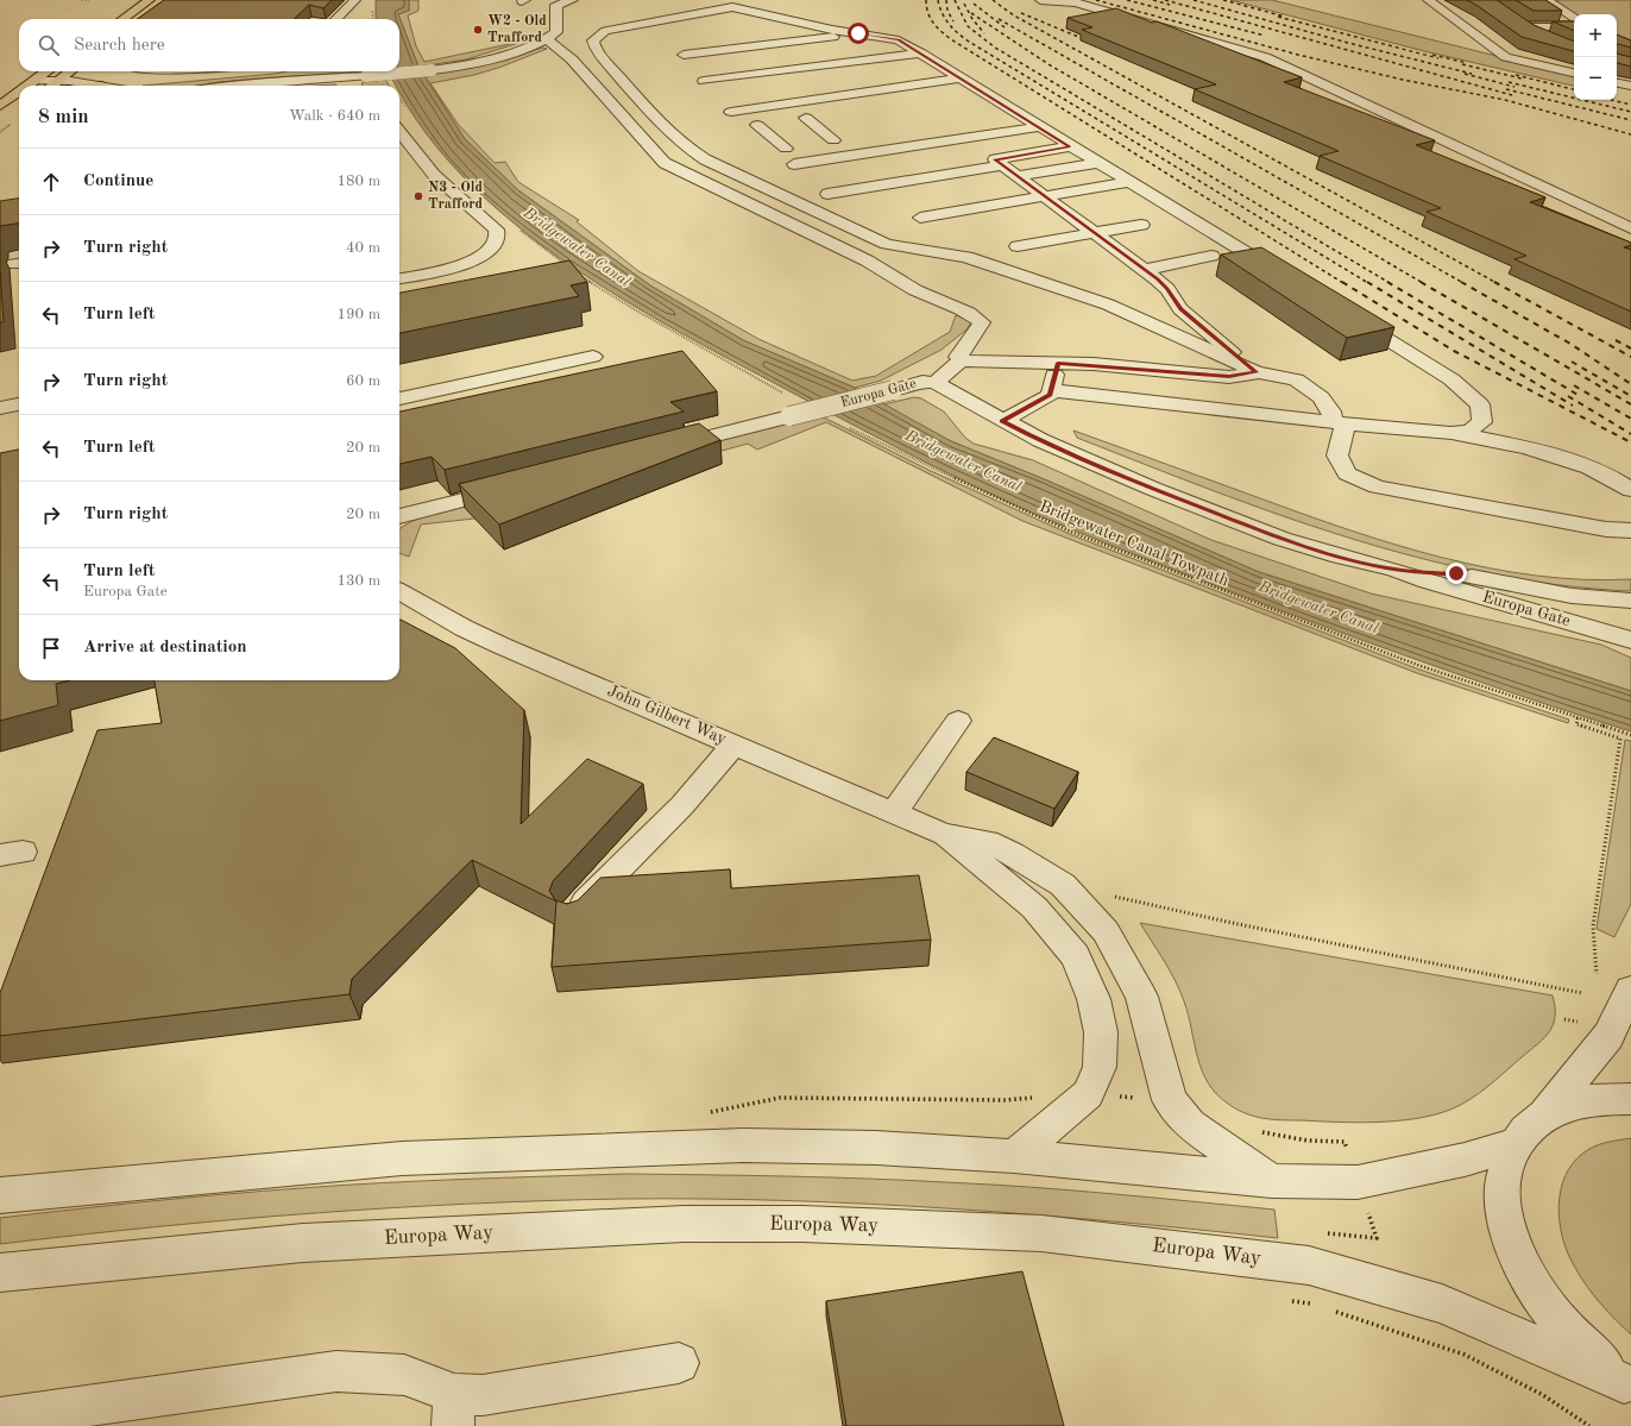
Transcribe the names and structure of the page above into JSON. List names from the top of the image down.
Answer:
{
  "streets": {
    "street": ["Europa Gate", "John Gilbert Way", "Europa Way"],
    "path": ["Bridgewater Canal Towpath"]
  },
  "water": ["Bridgewater Canal"],
  "places": ["W2 - Old Trafford", "N3 - Old Trafford"],
  "page": {
    "map_buttons": ["+", "−"],
    "search": "Search here",
    "heading": ["8 min", "Walk · 640 m"],
    "list": [
      ["Continue", "180 m"],
      ["Turn right", "40 m"],
      ["Turn left", "190 m"],
      ["Turn right", "60 m"],
      ["Turn left", "20 m"],
      ["Turn right", "20 m"],
      ["Turn left", "Europa Gate", "130 m"],
      "Arrive at destination"
    ]
  }
}
